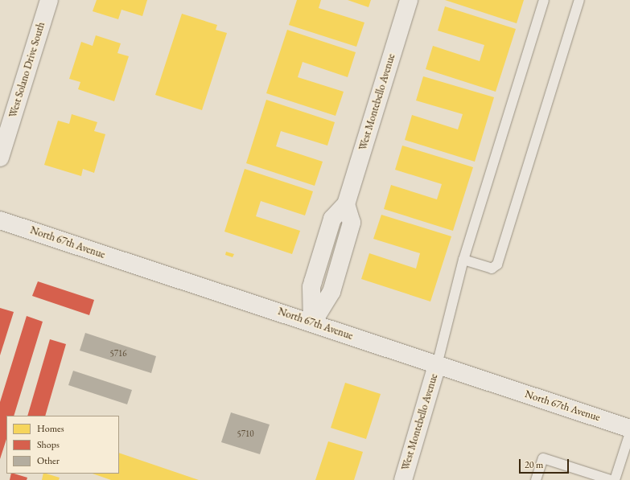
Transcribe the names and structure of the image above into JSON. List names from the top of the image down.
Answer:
{
  "streets": {
    "main road": ["West Solano Drive South", "West Montebello Avenue", "North 67th Avenue"]
  },
  "crossings": [
    ["West Montebello Avenue", "North 67th Avenue"]
  ],
  "house_numbers": ["5716", "5710"],
  "legend": ["Homes", "Shops", "Other"],
  "scale_bar": "20 m"
}
